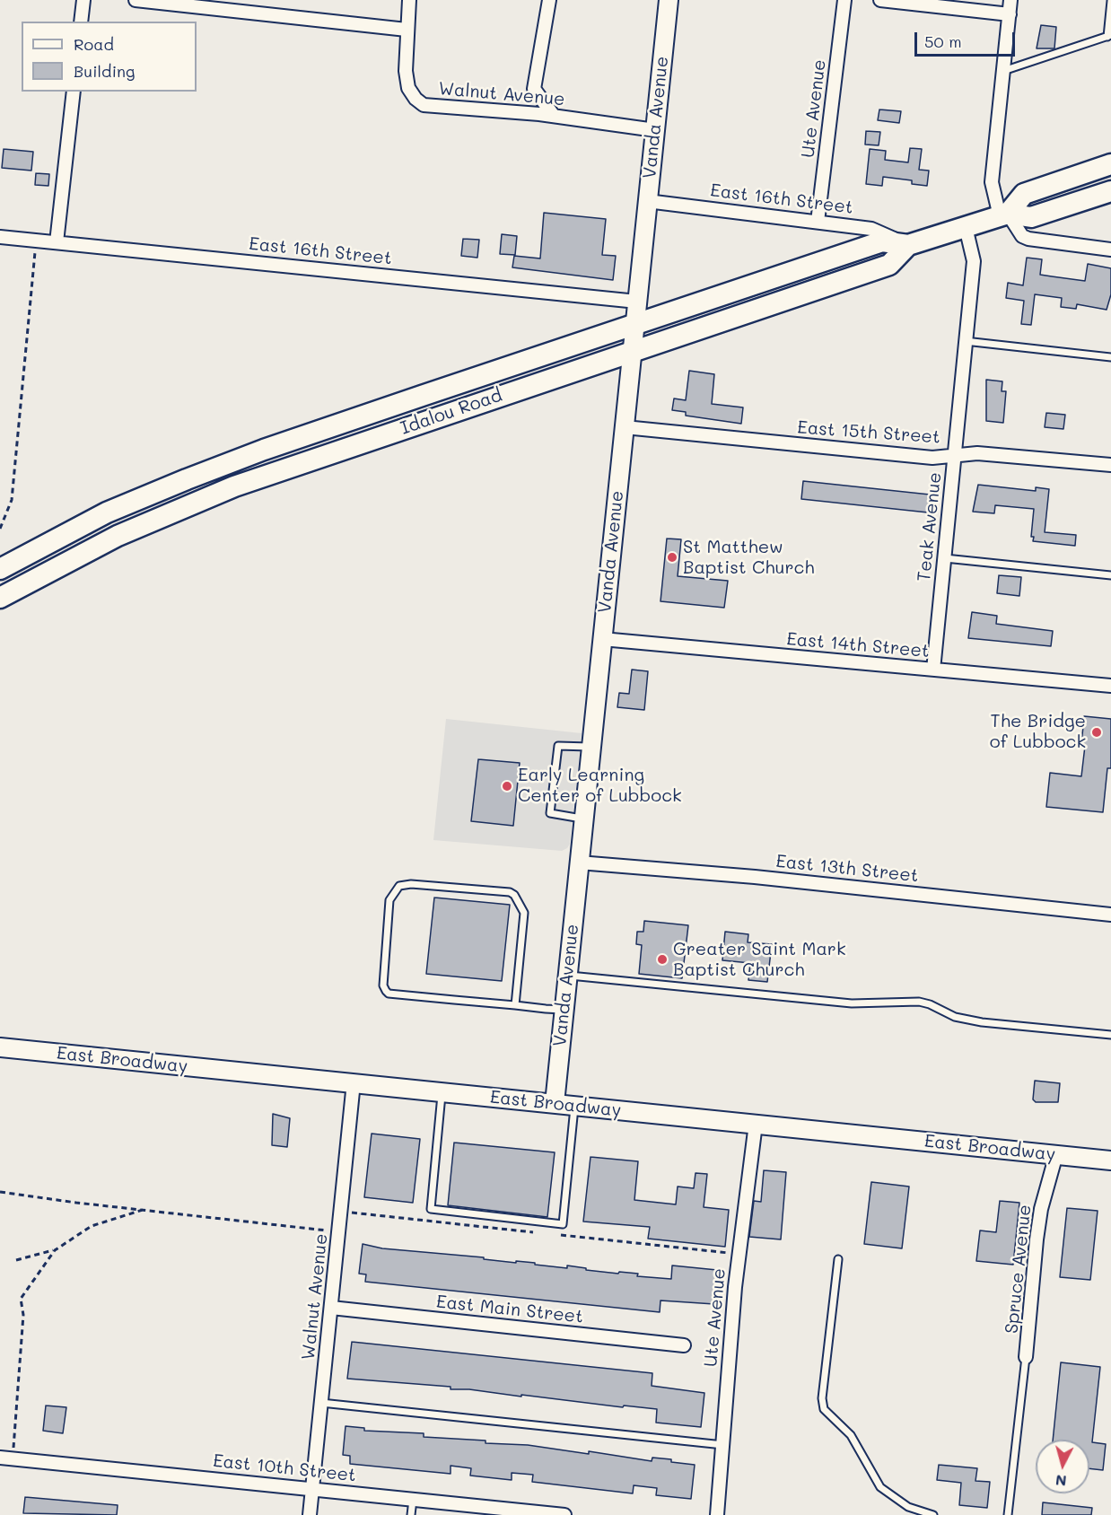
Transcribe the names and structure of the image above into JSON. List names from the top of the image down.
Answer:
{
  "streets": {
    "main road": ["Idalou Road"],
    "street": [
      "Walnut Avenue",
      "Ute Avenue",
      "Vanda Avenue",
      "East 16th Street",
      "East 15th Street",
      "Teak Avenue",
      "East 14th Street",
      "East 13th Street",
      "East Broadway",
      "Spruce Avenue",
      "East Main Street",
      "East 10th Street"
    ]
  },
  "crossings": [
    ["Walnut Avenue", "Vanda Avenue"],
    ["Walnut Avenue", "East Broadway"],
    ["Walnut Avenue", "East Main Street"],
    ["Walnut Avenue", "East 10th Street"],
    ["Ute Avenue", "East 16th Street"],
    ["Ute Avenue", "East Broadway"],
    ["Vanda Avenue", "East 16th Street"],
    ["Vanda Avenue", "Idalou Road"],
    ["Vanda Avenue", "East 15th Street"],
    ["Vanda Avenue", "East 14th Street"],
    ["Vanda Avenue", "East 13th Street"],
    ["Vanda Avenue", "East Broadway"],
    ["East 16th Street", "Idalou Road"],
    ["Idalou Road", "Teak Avenue"],
    ["East 15th Street", "Teak Avenue"],
    ["Teak Avenue", "East 14th Street"],
    ["East Broadway", "Spruce Avenue"]
  ],
  "places": [
    "St Matthew Baptist Church",
    "The Bridge of Lubbock",
    "Early Learning Center of Lubbock",
    "Greater Saint Mark Baptist Church"
  ],
  "legend": ["Road", "Building"],
  "scale_bar": "50 m",
  "north": "bottom"
}
